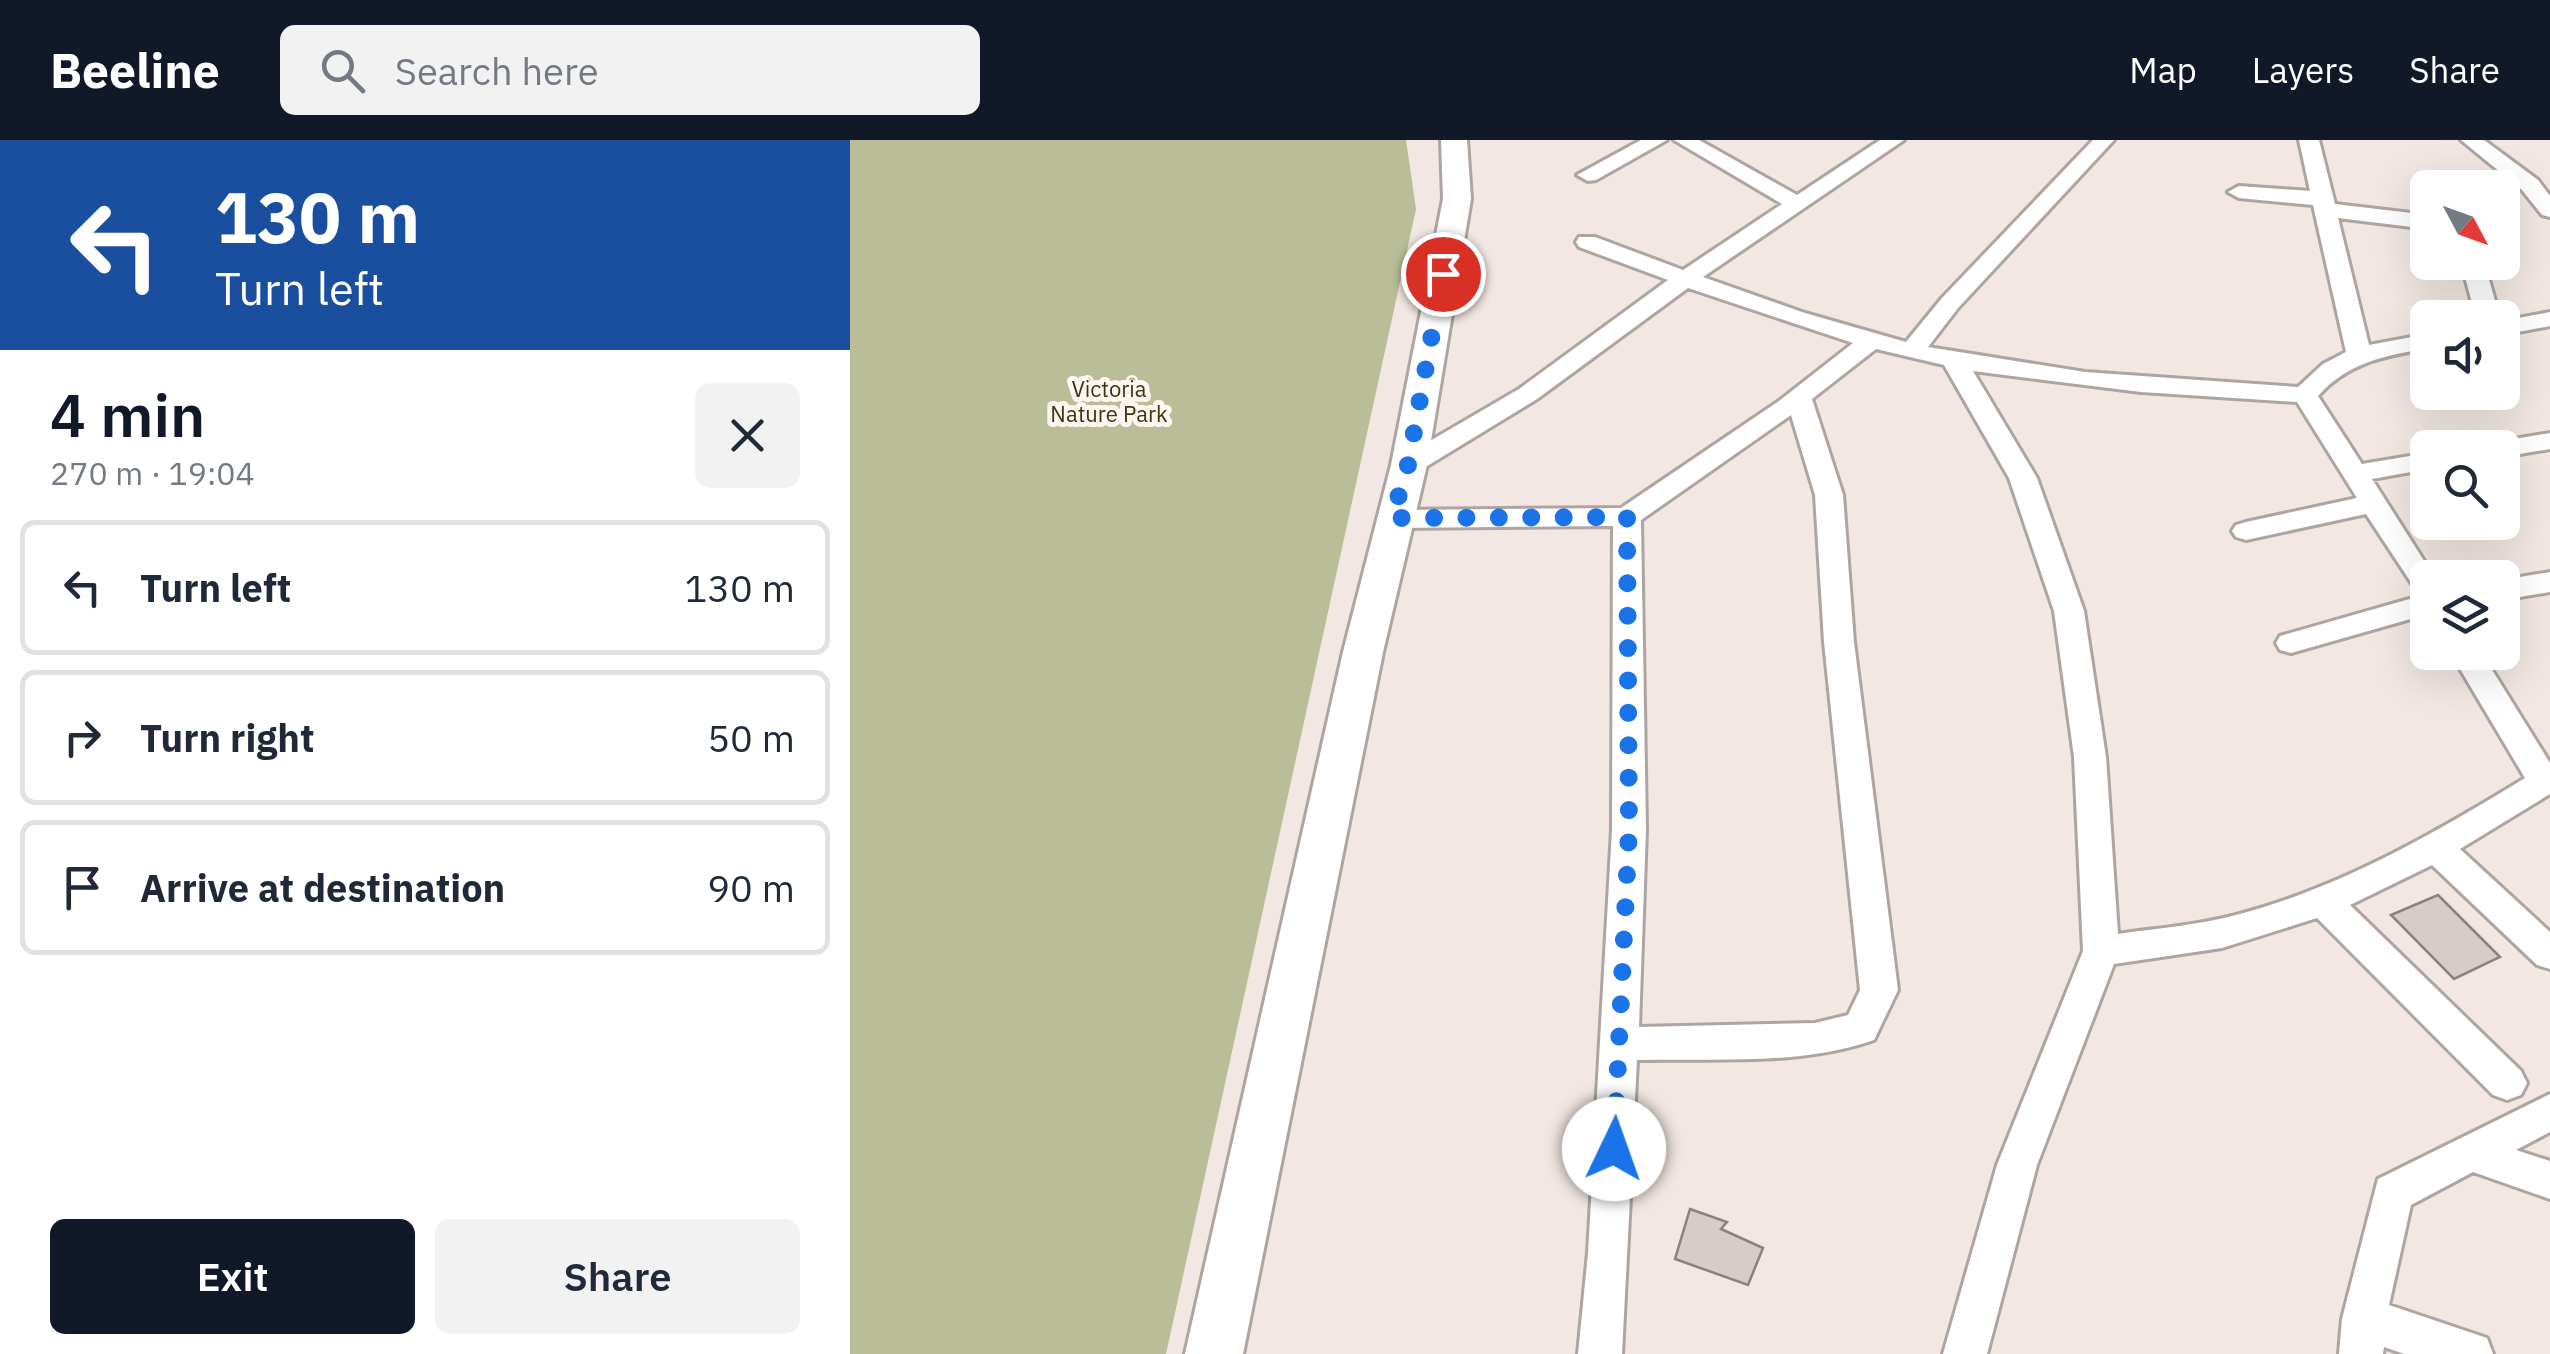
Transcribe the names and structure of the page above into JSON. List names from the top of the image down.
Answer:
{
  "parks": ["Victoria Nature Park"],
  "north": "bottom right",
  "page": {
    "header": "Beeline",
    "search": "Search here",
    "nav": ["Map", "Layers", "Share"],
    "turn": ["130 m", "Turn left"],
    "heading": ["4 min", "270 m · 19:04"],
    "list": [
      {
        "name": "Turn left",
        "value": "130 m"
      },
      {
        "name": "Turn right",
        "value": "50 m"
      },
      {
        "name": "Arrive at destination",
        "value": "90 m"
      }
    ],
    "buttons": ["Exit", "Share"]
  }
}
